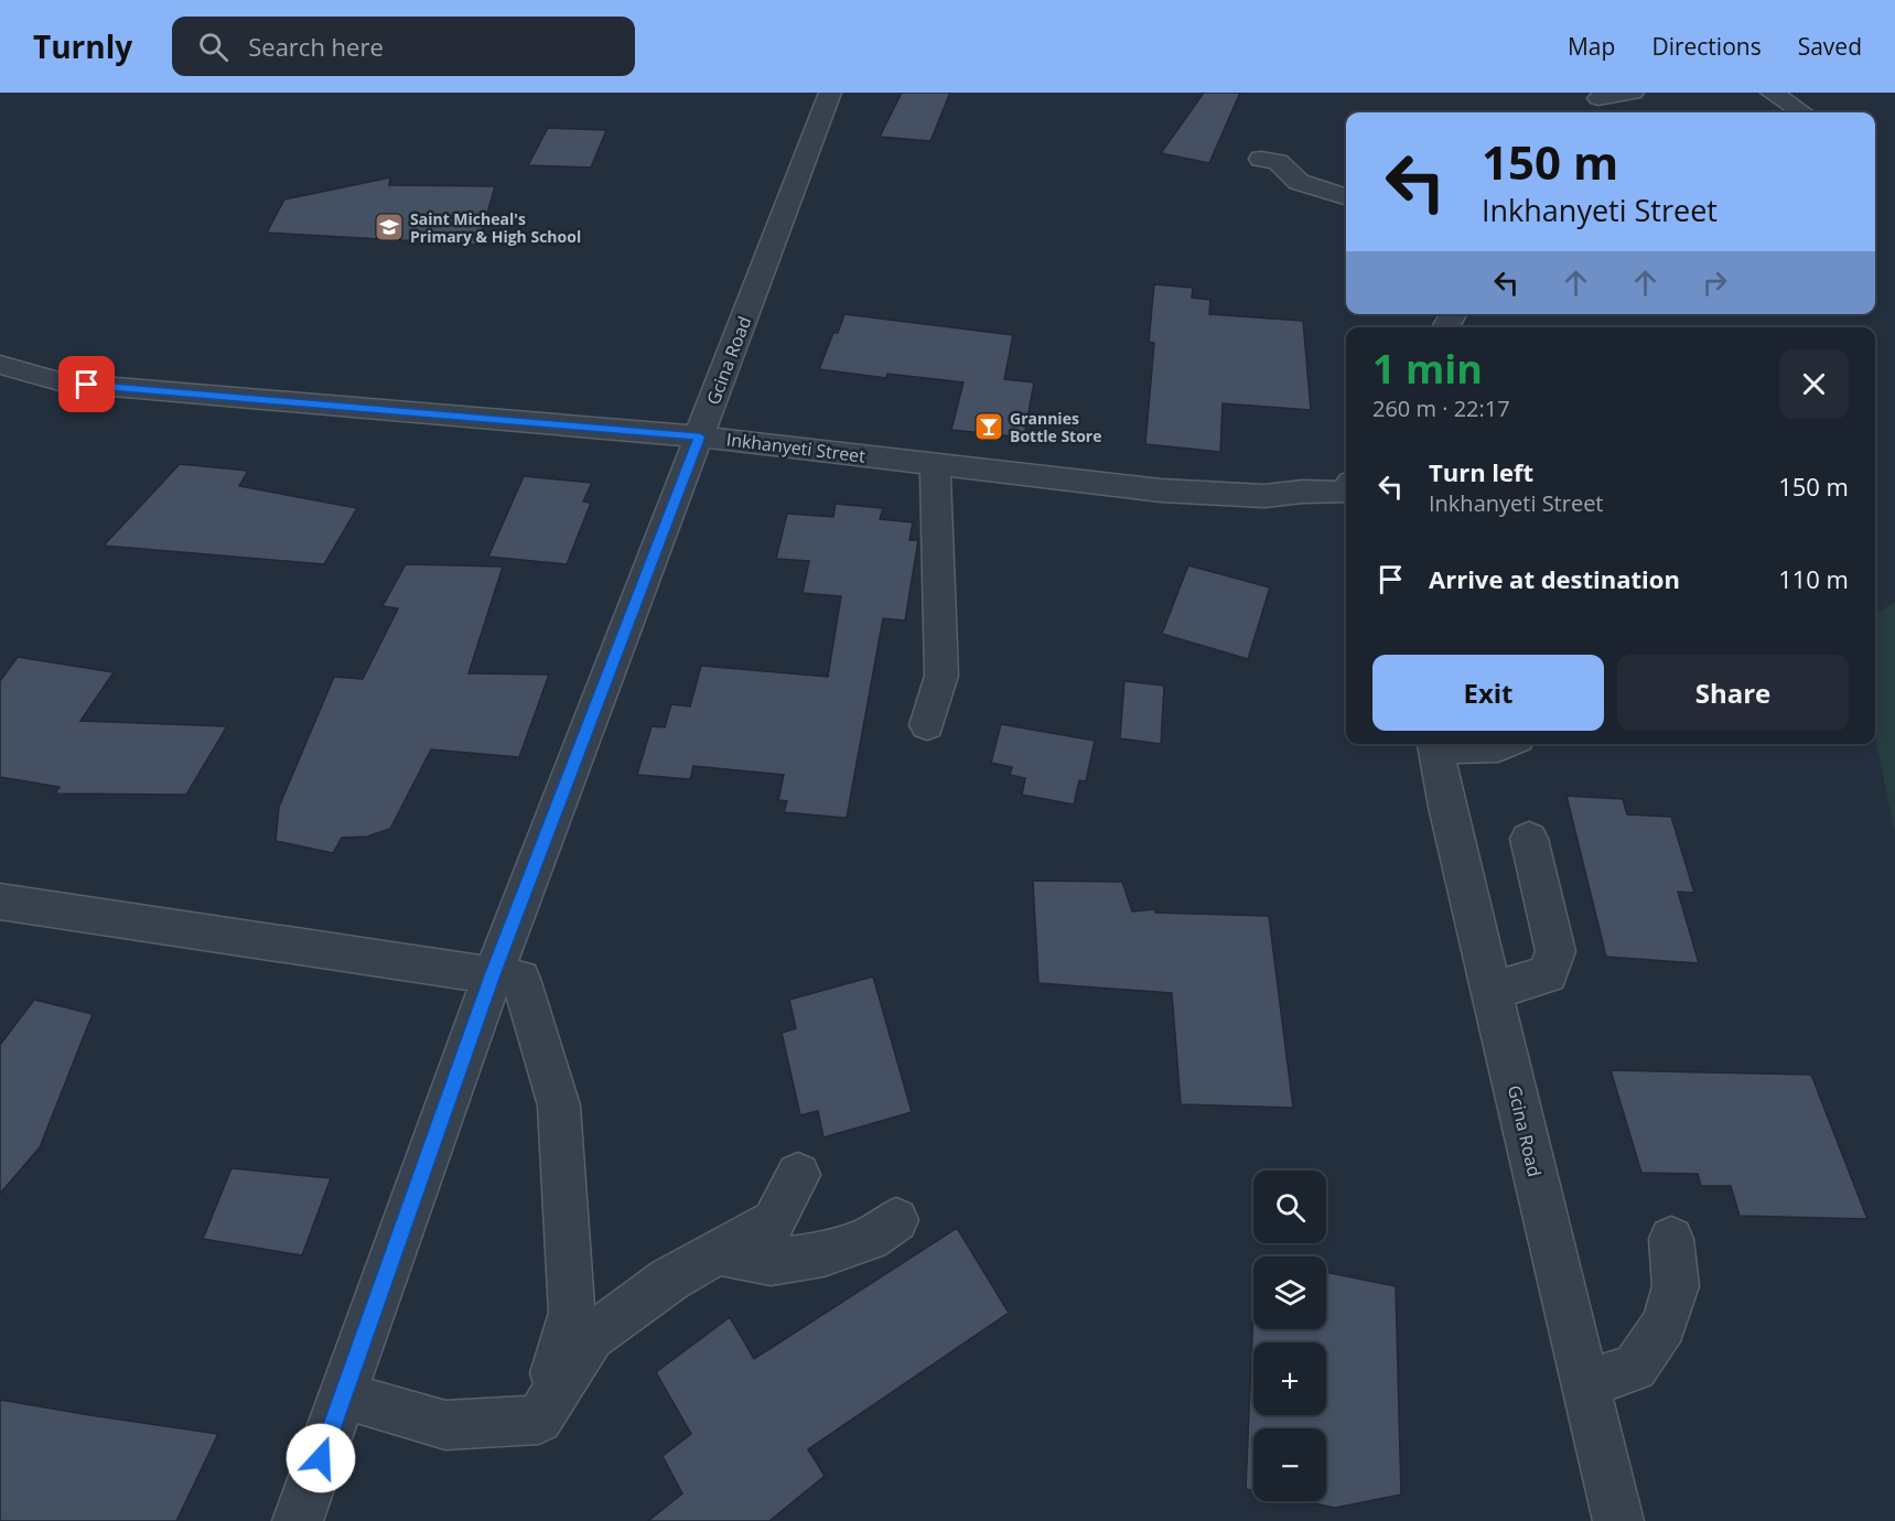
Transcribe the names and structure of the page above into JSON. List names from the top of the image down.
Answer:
{
  "streets": {
    "street": ["Gcina Road", "Inkhanyeti Street"]
  },
  "crossings": [
    ["Gcina Road", "Inkhanyeti Street"]
  ],
  "places": {
    "school or university": ["Saint Micheal's Primary & High School"],
    "bar": ["Grannies Bottle Store"]
  },
  "page": {
    "header": "Turnly",
    "search": "Search here",
    "nav": ["Map", "Directions", "Saved"],
    "turn": ["150 m", "Inkhanyeti Street"],
    "heading": ["1 min", "260 m · 22:17"],
    "list": [
      {
        "name": "Turn left",
        "note": "Inkhanyeti Street",
        "value": "150 m"
      },
      {
        "name": "Arrive at destination",
        "value": "110 m"
      }
    ],
    "buttons": ["Exit", "Share"],
    "map_buttons": ["+", "−"]
  }
}
